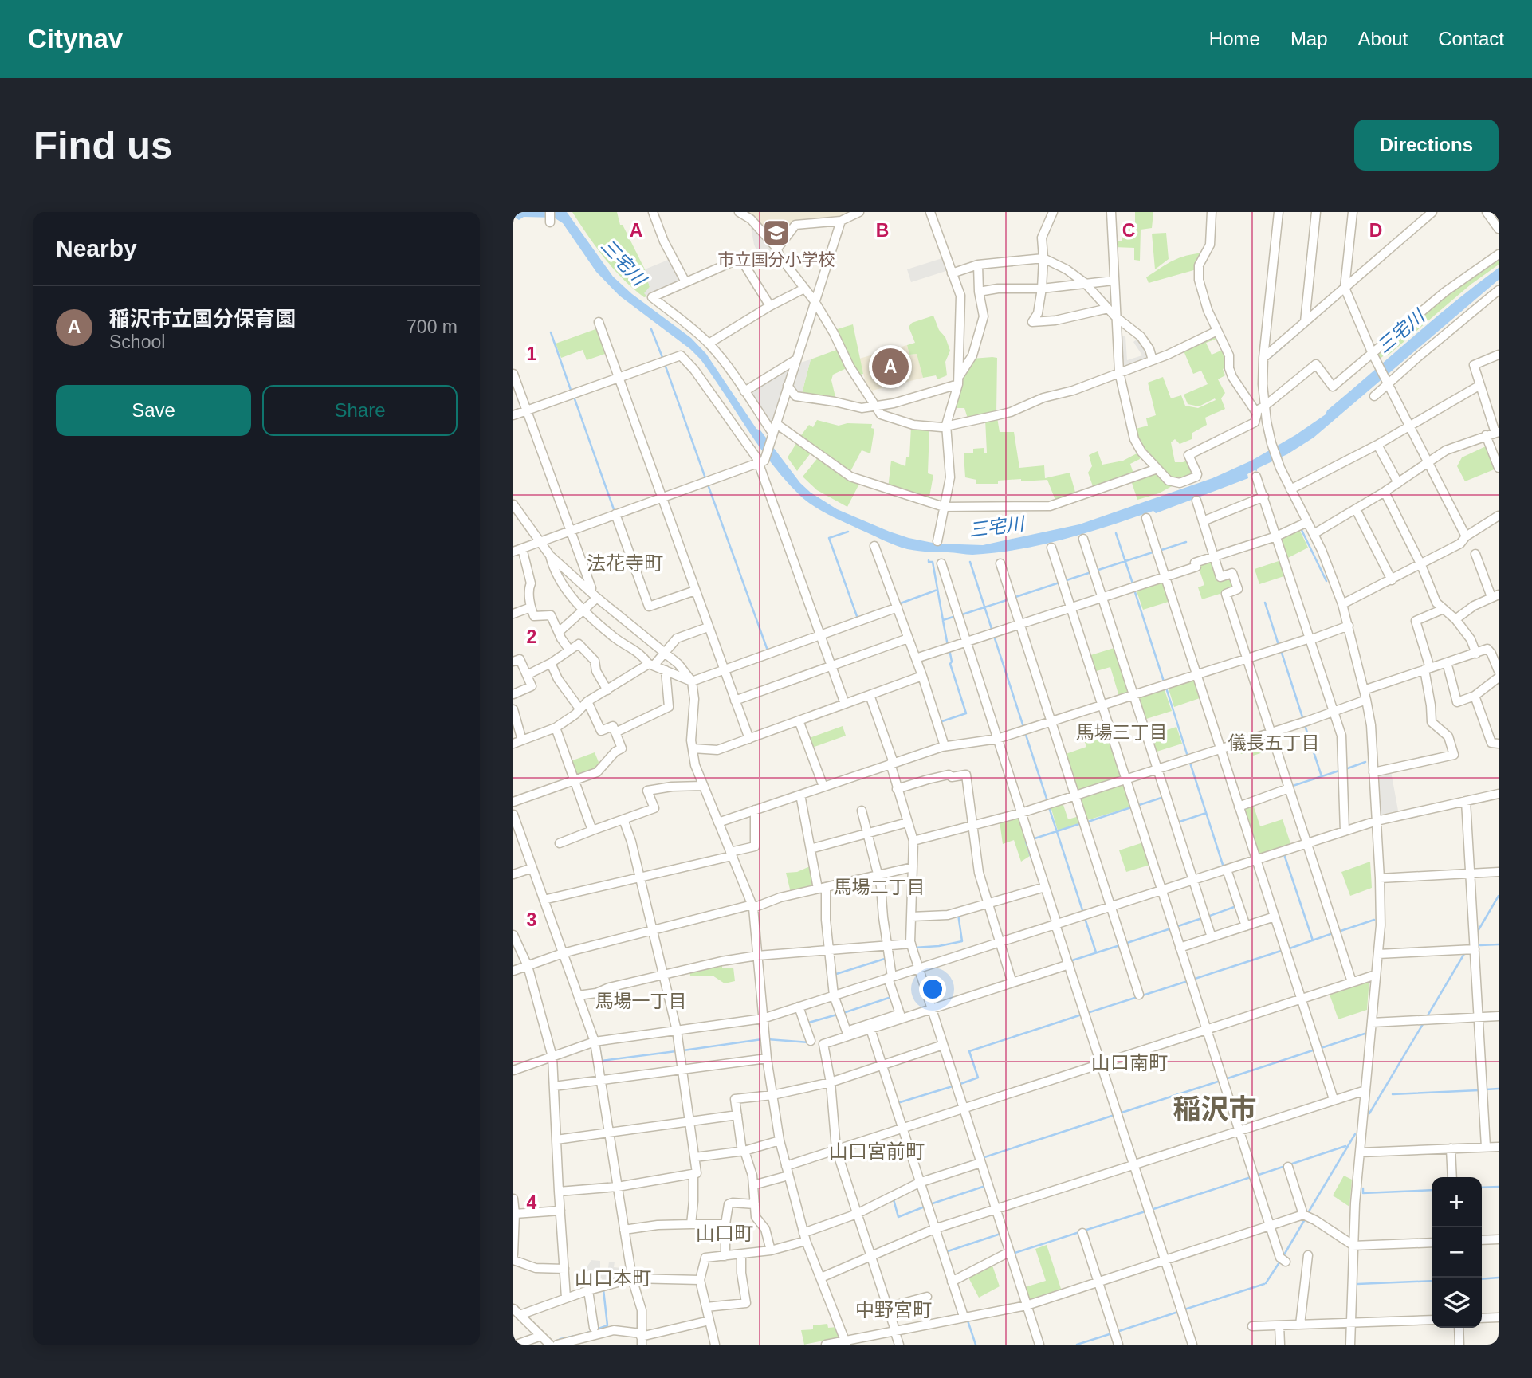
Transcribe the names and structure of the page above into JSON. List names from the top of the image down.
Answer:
{
  "districts": [
    "法花寺町",
    "馬場三丁目",
    "儀長五丁目",
    "馬場二丁目",
    "馬場一丁目",
    "山口南町",
    "稲沢市",
    "山口宮前町",
    "山口町",
    "山口本町",
    "中野宮町"
  ],
  "water": ["三宅川"],
  "places": {
    "school or university": ["市立国分小学校"]
  },
  "page": {
    "header": "Citynav",
    "nav": [
      "Home",
      "Map",
      "About",
      "Contact"
    ],
    "buttons": [
      "Directions",
      ["Save", "Share"]
    ],
    "title": "Find us",
    "heading": "Nearby",
    "list": [
      {
        "mark": "A",
        "name": "稲沢市立国分保育園",
        "note": "School",
        "value": "700 m"
      }
    ],
    "pins": "A",
    "map_buttons": ["+", "−"]
  },
  "grid": {
    "columns": [
      "A",
      "B",
      "C",
      "D"
    ],
    "rows": [
      "1",
      "2",
      "3",
      "4"
    ]
  }
}
